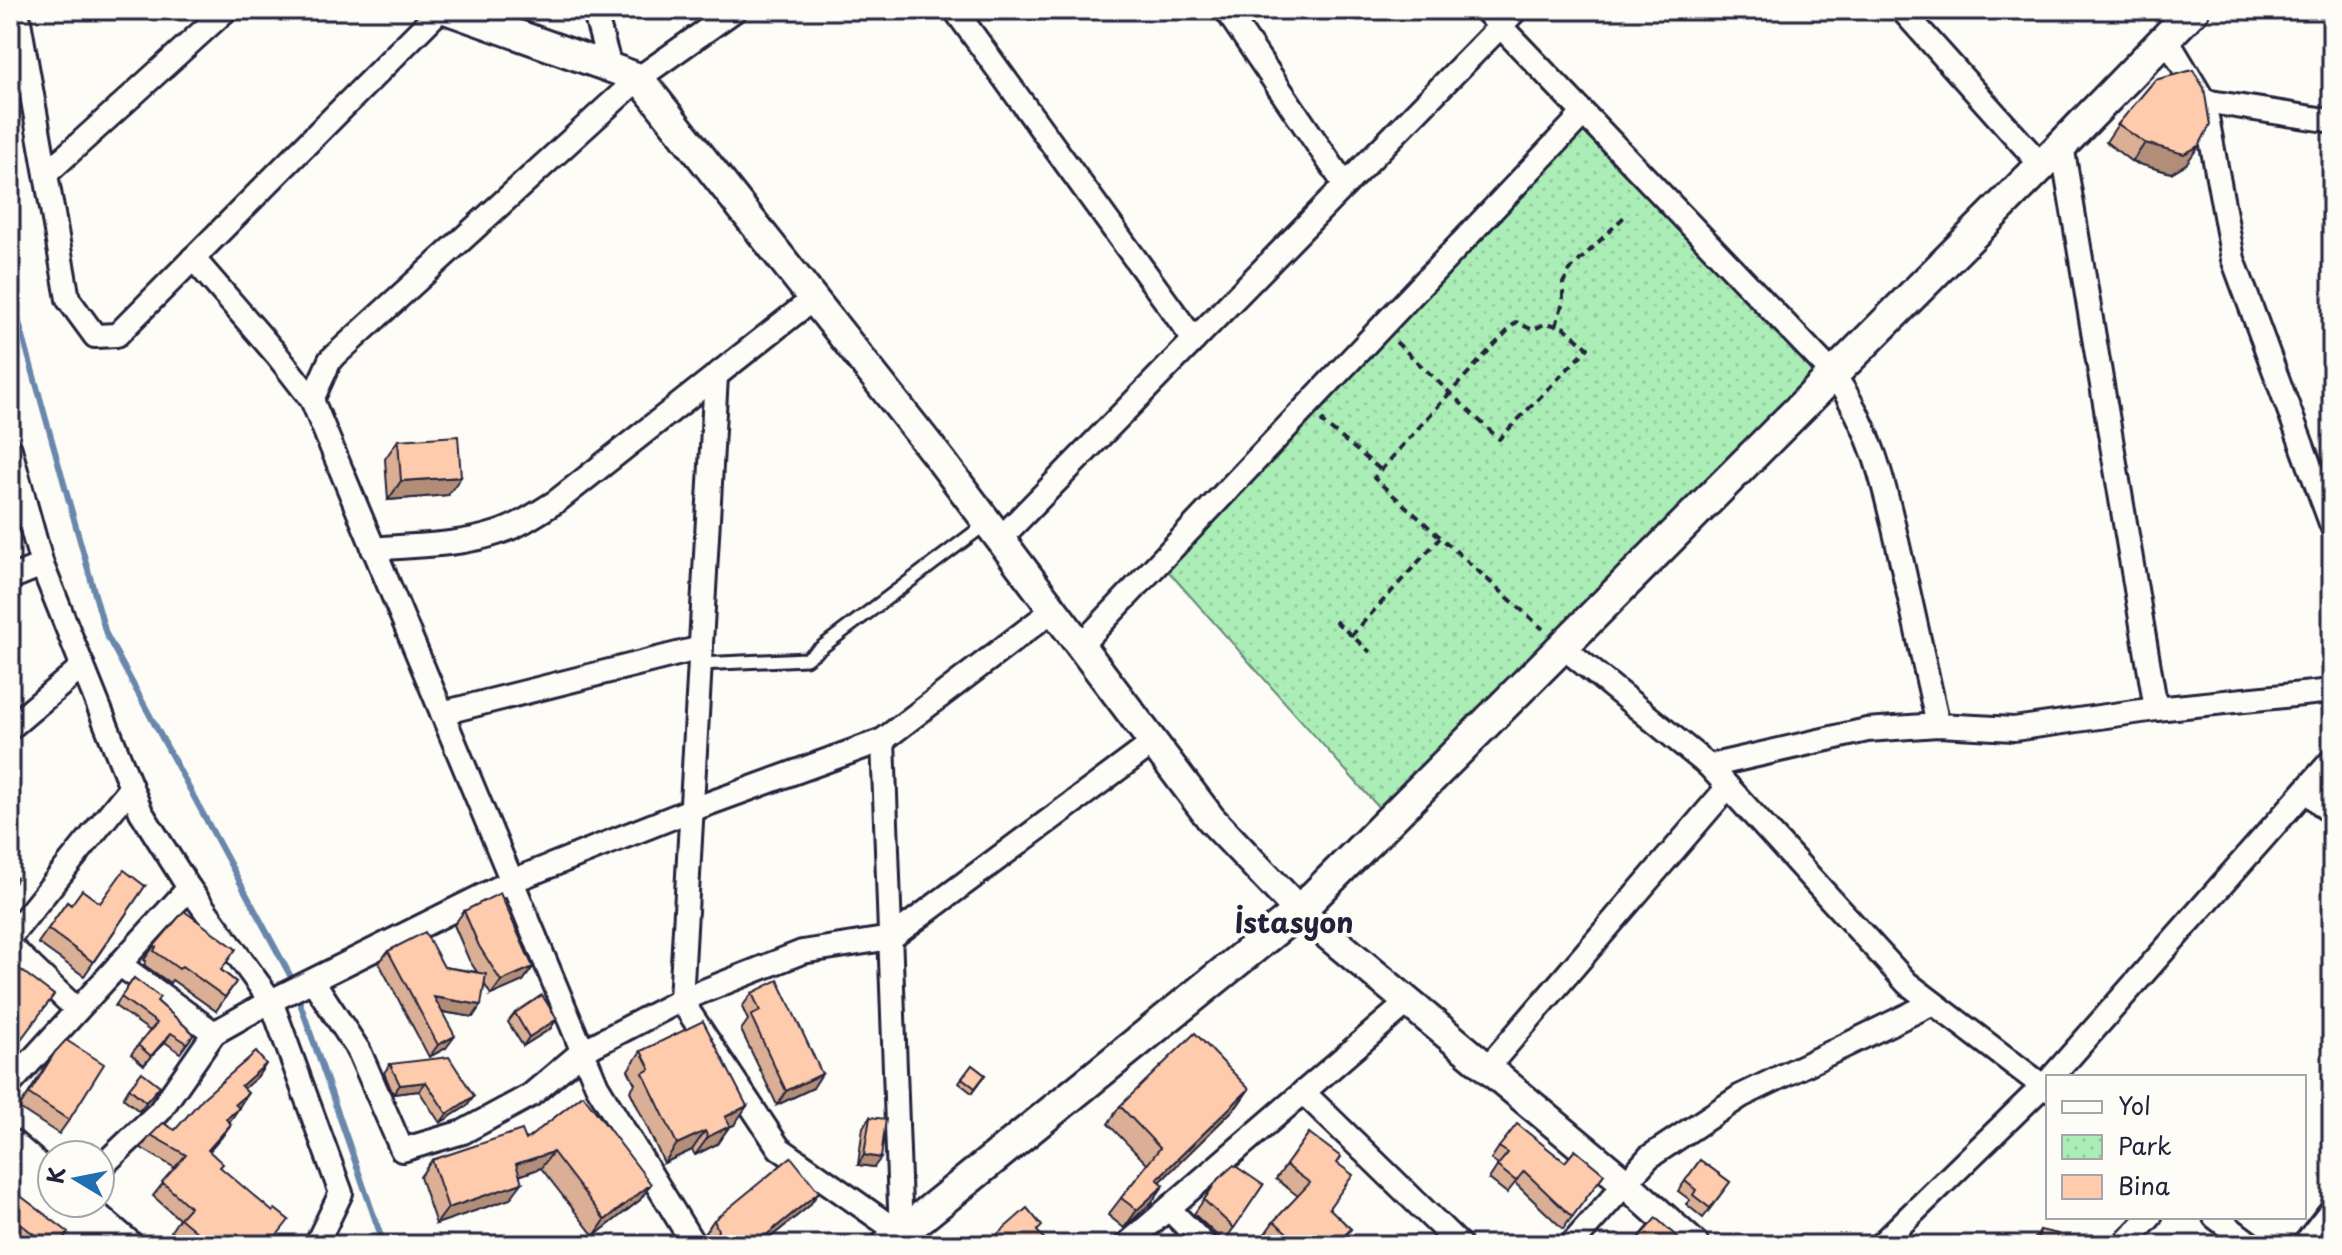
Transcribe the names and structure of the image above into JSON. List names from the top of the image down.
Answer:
{
  "districts": ["İstasyon"],
  "legend": ["Yol", "Park", "Bina"],
  "north": "left"
}
